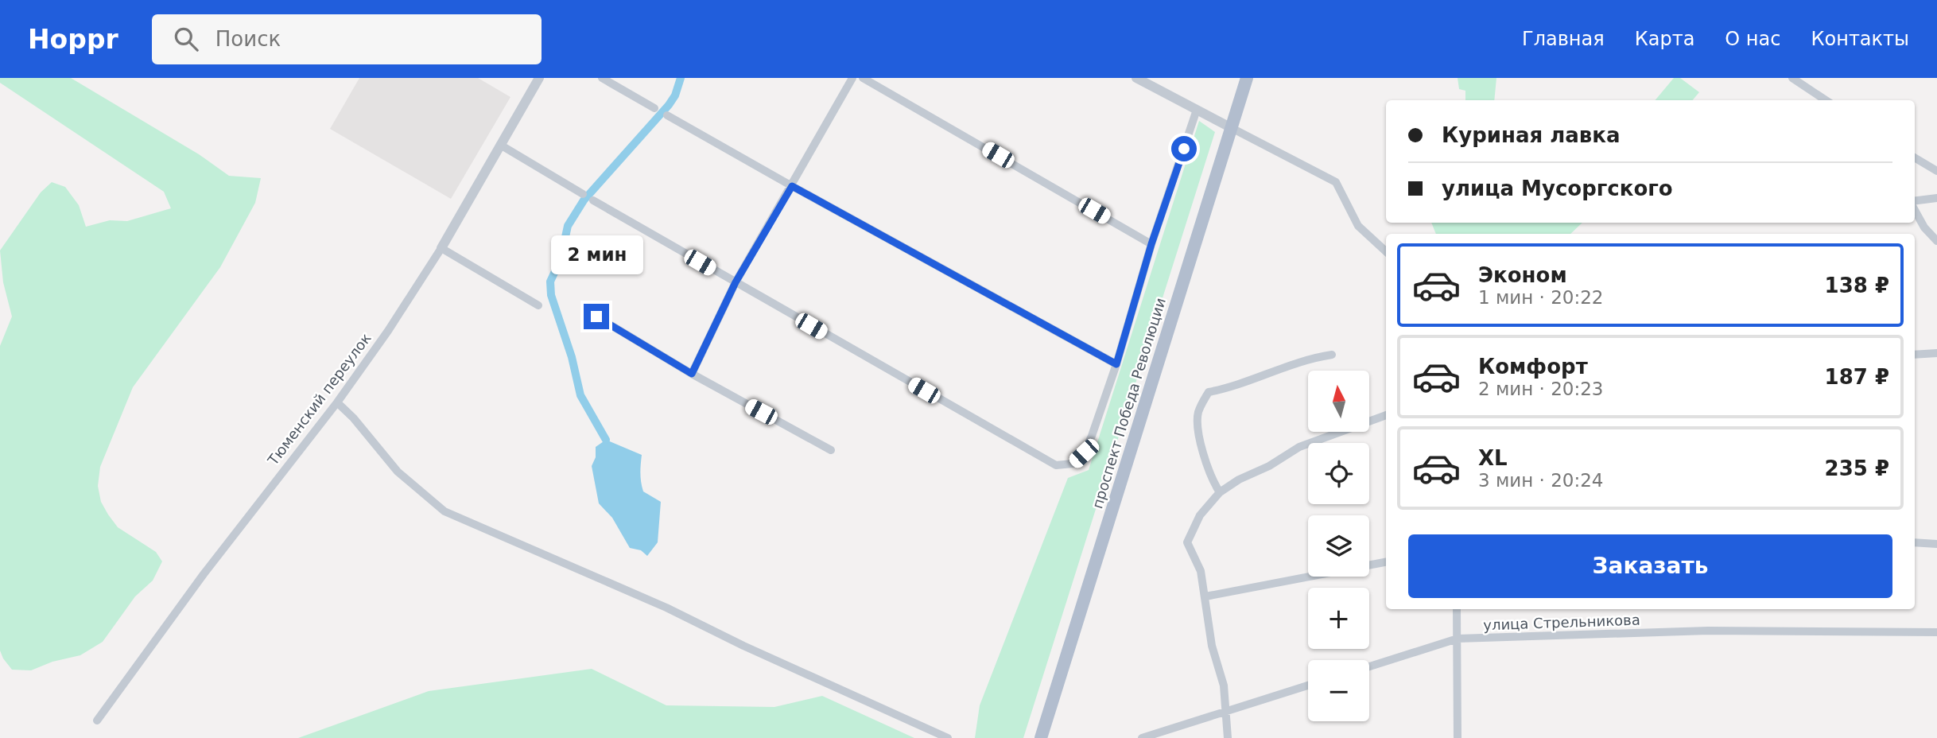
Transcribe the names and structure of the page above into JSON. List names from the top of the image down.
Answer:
{
  "streets": {
    "main road": ["проспект Победа Революции"],
    "street": ["Тюменский переулок", "улица Стрельникова"]
  },
  "north": "top",
  "page": {
    "header": "Hoppr",
    "search": "Поиск",
    "nav": [
      "Главная",
      "Карта",
      "О нас",
      "Контакты"
    ],
    "banner": ["Куриная лавка", "улица Мусоргского"],
    "bubble": "2 мин",
    "list": [
      {
        "name": "Эконом",
        "note": "1 мин · 20:22",
        "value": "138 ₽"
      },
      {
        "name": "Комфорт",
        "note": "2 мин · 20:23",
        "value": "187 ₽"
      },
      {
        "name": "XL",
        "note": "3 мин · 20:24",
        "value": "235 ₽"
      }
    ],
    "map_buttons": ["+", "−"],
    "buttons": "Заказать"
  }
}
